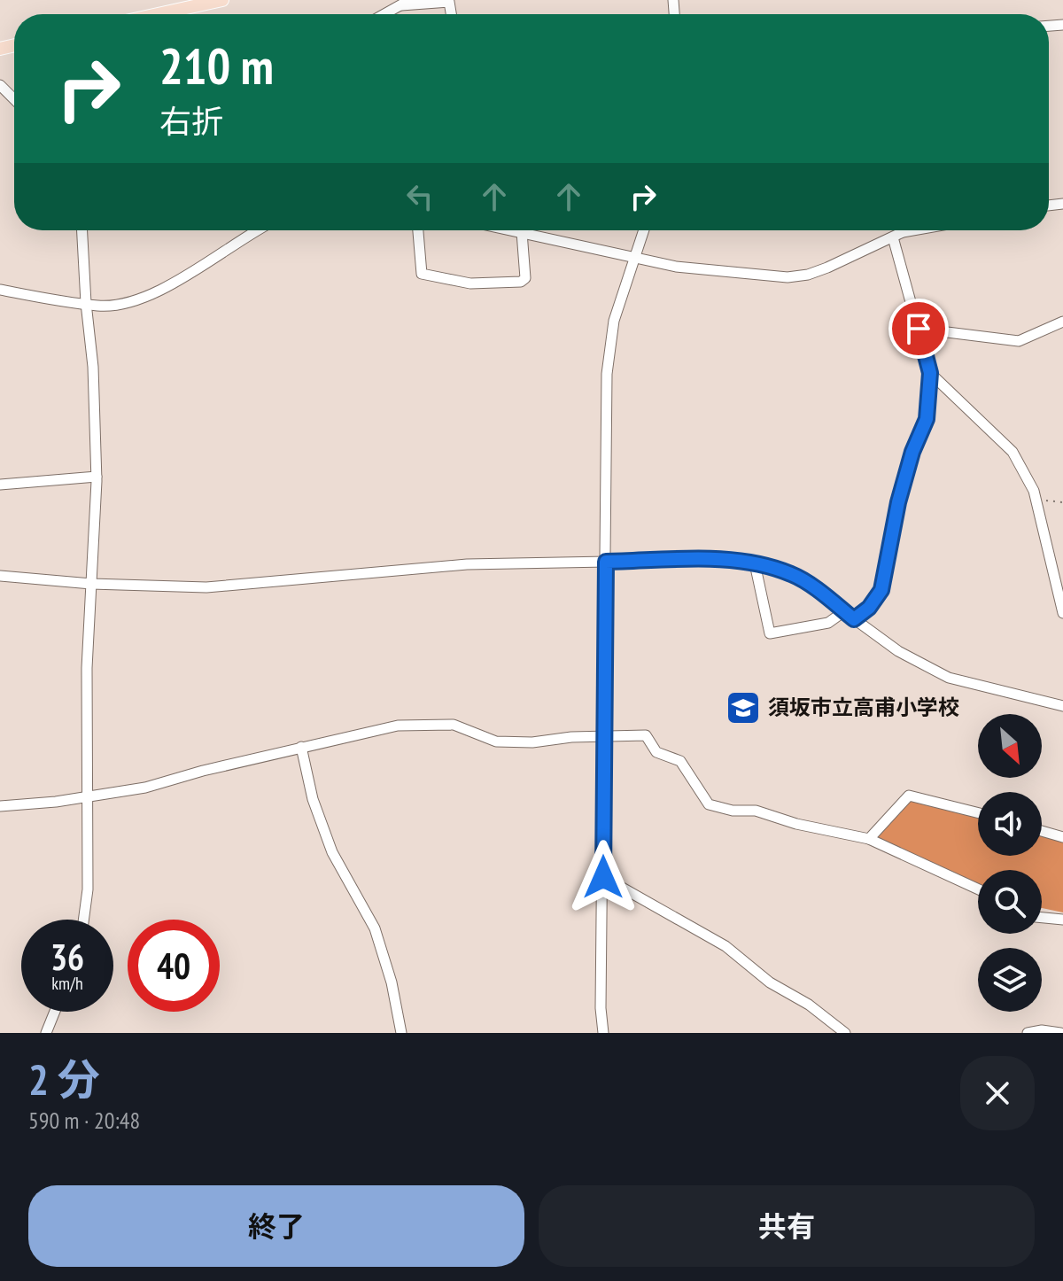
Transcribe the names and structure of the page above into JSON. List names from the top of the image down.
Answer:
{
  "places": {
    "school or university": ["須坂市立高甫小学校"]
  },
  "north": "bottom right",
  "page": {
    "turn": ["210 m", "右折"],
    "speed": "36 km/h",
    "limit": "40",
    "heading": ["2 分", "590 m · 20:48"],
    "buttons": ["終了", "共有"]
  }
}
